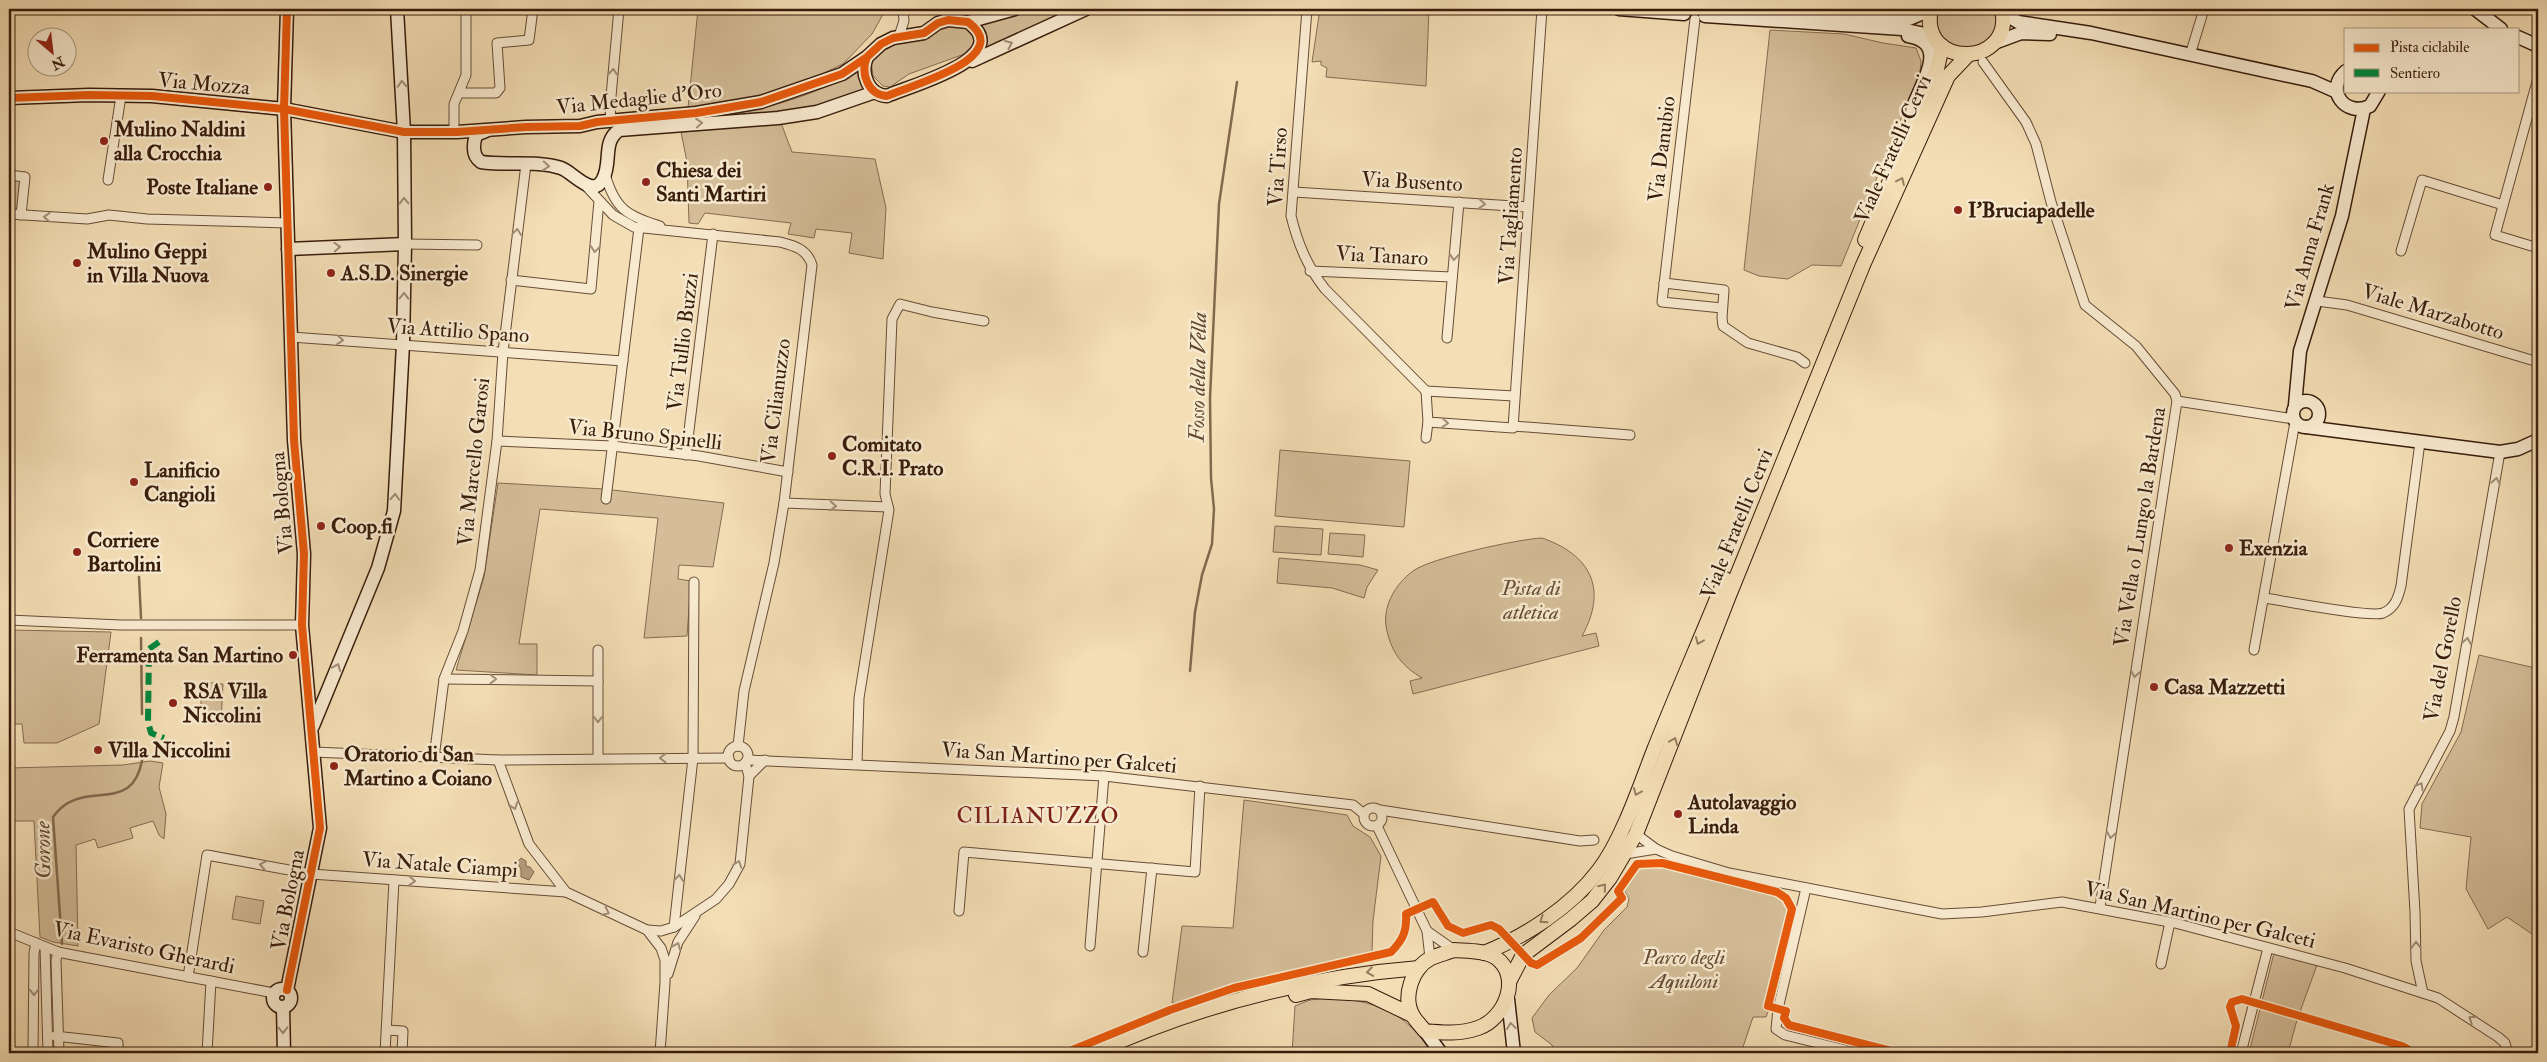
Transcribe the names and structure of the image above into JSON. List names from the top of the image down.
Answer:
{
  "streets": {
    "main road": ["Viale Fratelli Cervi"],
    "street": [
      "Via Mozza",
      "Via Medaglie d'Oro",
      "Via Danubio",
      "Via Tirso",
      "Via Busento",
      "Via Tagliamento",
      "Via Anna Frank",
      "Via Tanaro",
      "Viale Marzabotto",
      "Via Attilio Spano",
      "Via Tullio Buzzi",
      "Via Cilianuzzo",
      "Via Bruno Spinelli",
      "Via Marcello Garosi",
      "Via Bologna",
      "Via Vella o Lungo la Bardena",
      "Via del Gorello",
      "Via San Martino per Galceti",
      "Via Natale Ciampi",
      "Via Evaristo Gherardi"
    ]
  },
  "crossings": [
    ["Via Mozza", "Via Bologna"],
    ["Viale Fratelli Cervi", "Via San Martino per Galceti"],
    ["Via Tirso", "Via Busento"],
    ["Via Tirso", "Via Tanaro"],
    ["Via Busento", "Via Tagliamento"],
    ["Via Anna Frank", "Viale Marzabotto"],
    ["Via Attilio Spano", "Via Marcello Garosi"],
    ["Via Attilio Spano", "Via Bologna"],
    ["Via Tullio Buzzi", "Via Cilianuzzo"],
    ["Via Tullio Buzzi", "Via Bruno Spinelli"],
    ["Via Cilianuzzo", "Via Bruno Spinelli"],
    ["Via Cilianuzzo", "Via Marcello Garosi"],
    ["Via Cilianuzzo", "Via San Martino per Galceti"],
    ["Via Bruno Spinelli", "Via Marcello Garosi"],
    ["Via Bologna", "Via Natale Ciampi"],
    ["Via Bologna", "Via Evaristo Gherardi"],
    ["Via Vella o Lungo la Bardena", "Via San Martino per Galceti"],
    ["Via del Gorello", "Via San Martino per Galceti"],
    ["Via Natale Ciampi", "Via Evaristo Gherardi"]
  ],
  "one_way": ["Via Vella o Lungo la Bardena", "Via del Gorello"],
  "districts": ["CILIANUZZO"],
  "water": ["Fosso della Vella", "Gorone"],
  "parks": ["Pista di atletica", "Parco degli Aquiloni"],
  "places": [
    "Mulino Naldini alla Crocchia",
    "Chiesa dei Santi Martiri",
    "Poste Italiane",
    "I'Bruciapadelle",
    "Mulino Geppi in Villa Nuova",
    "A.S.D. Sinergie",
    "Comitato C.R.I. Prato",
    "Lanificio Cangioli",
    "Coop.fi",
    "Exenzia",
    "Corriere Bartolini",
    "Ferramenta San Martino",
    "Casa Mazzetti",
    "RSA Villa Niccolini",
    "Villa Niccolini",
    "Oratorio di San Martino a Coiano",
    "Autolavaggio Linda"
  ],
  "legend": ["Pista ciclabile", "Sentiero"],
  "north": "bottom right"
}
